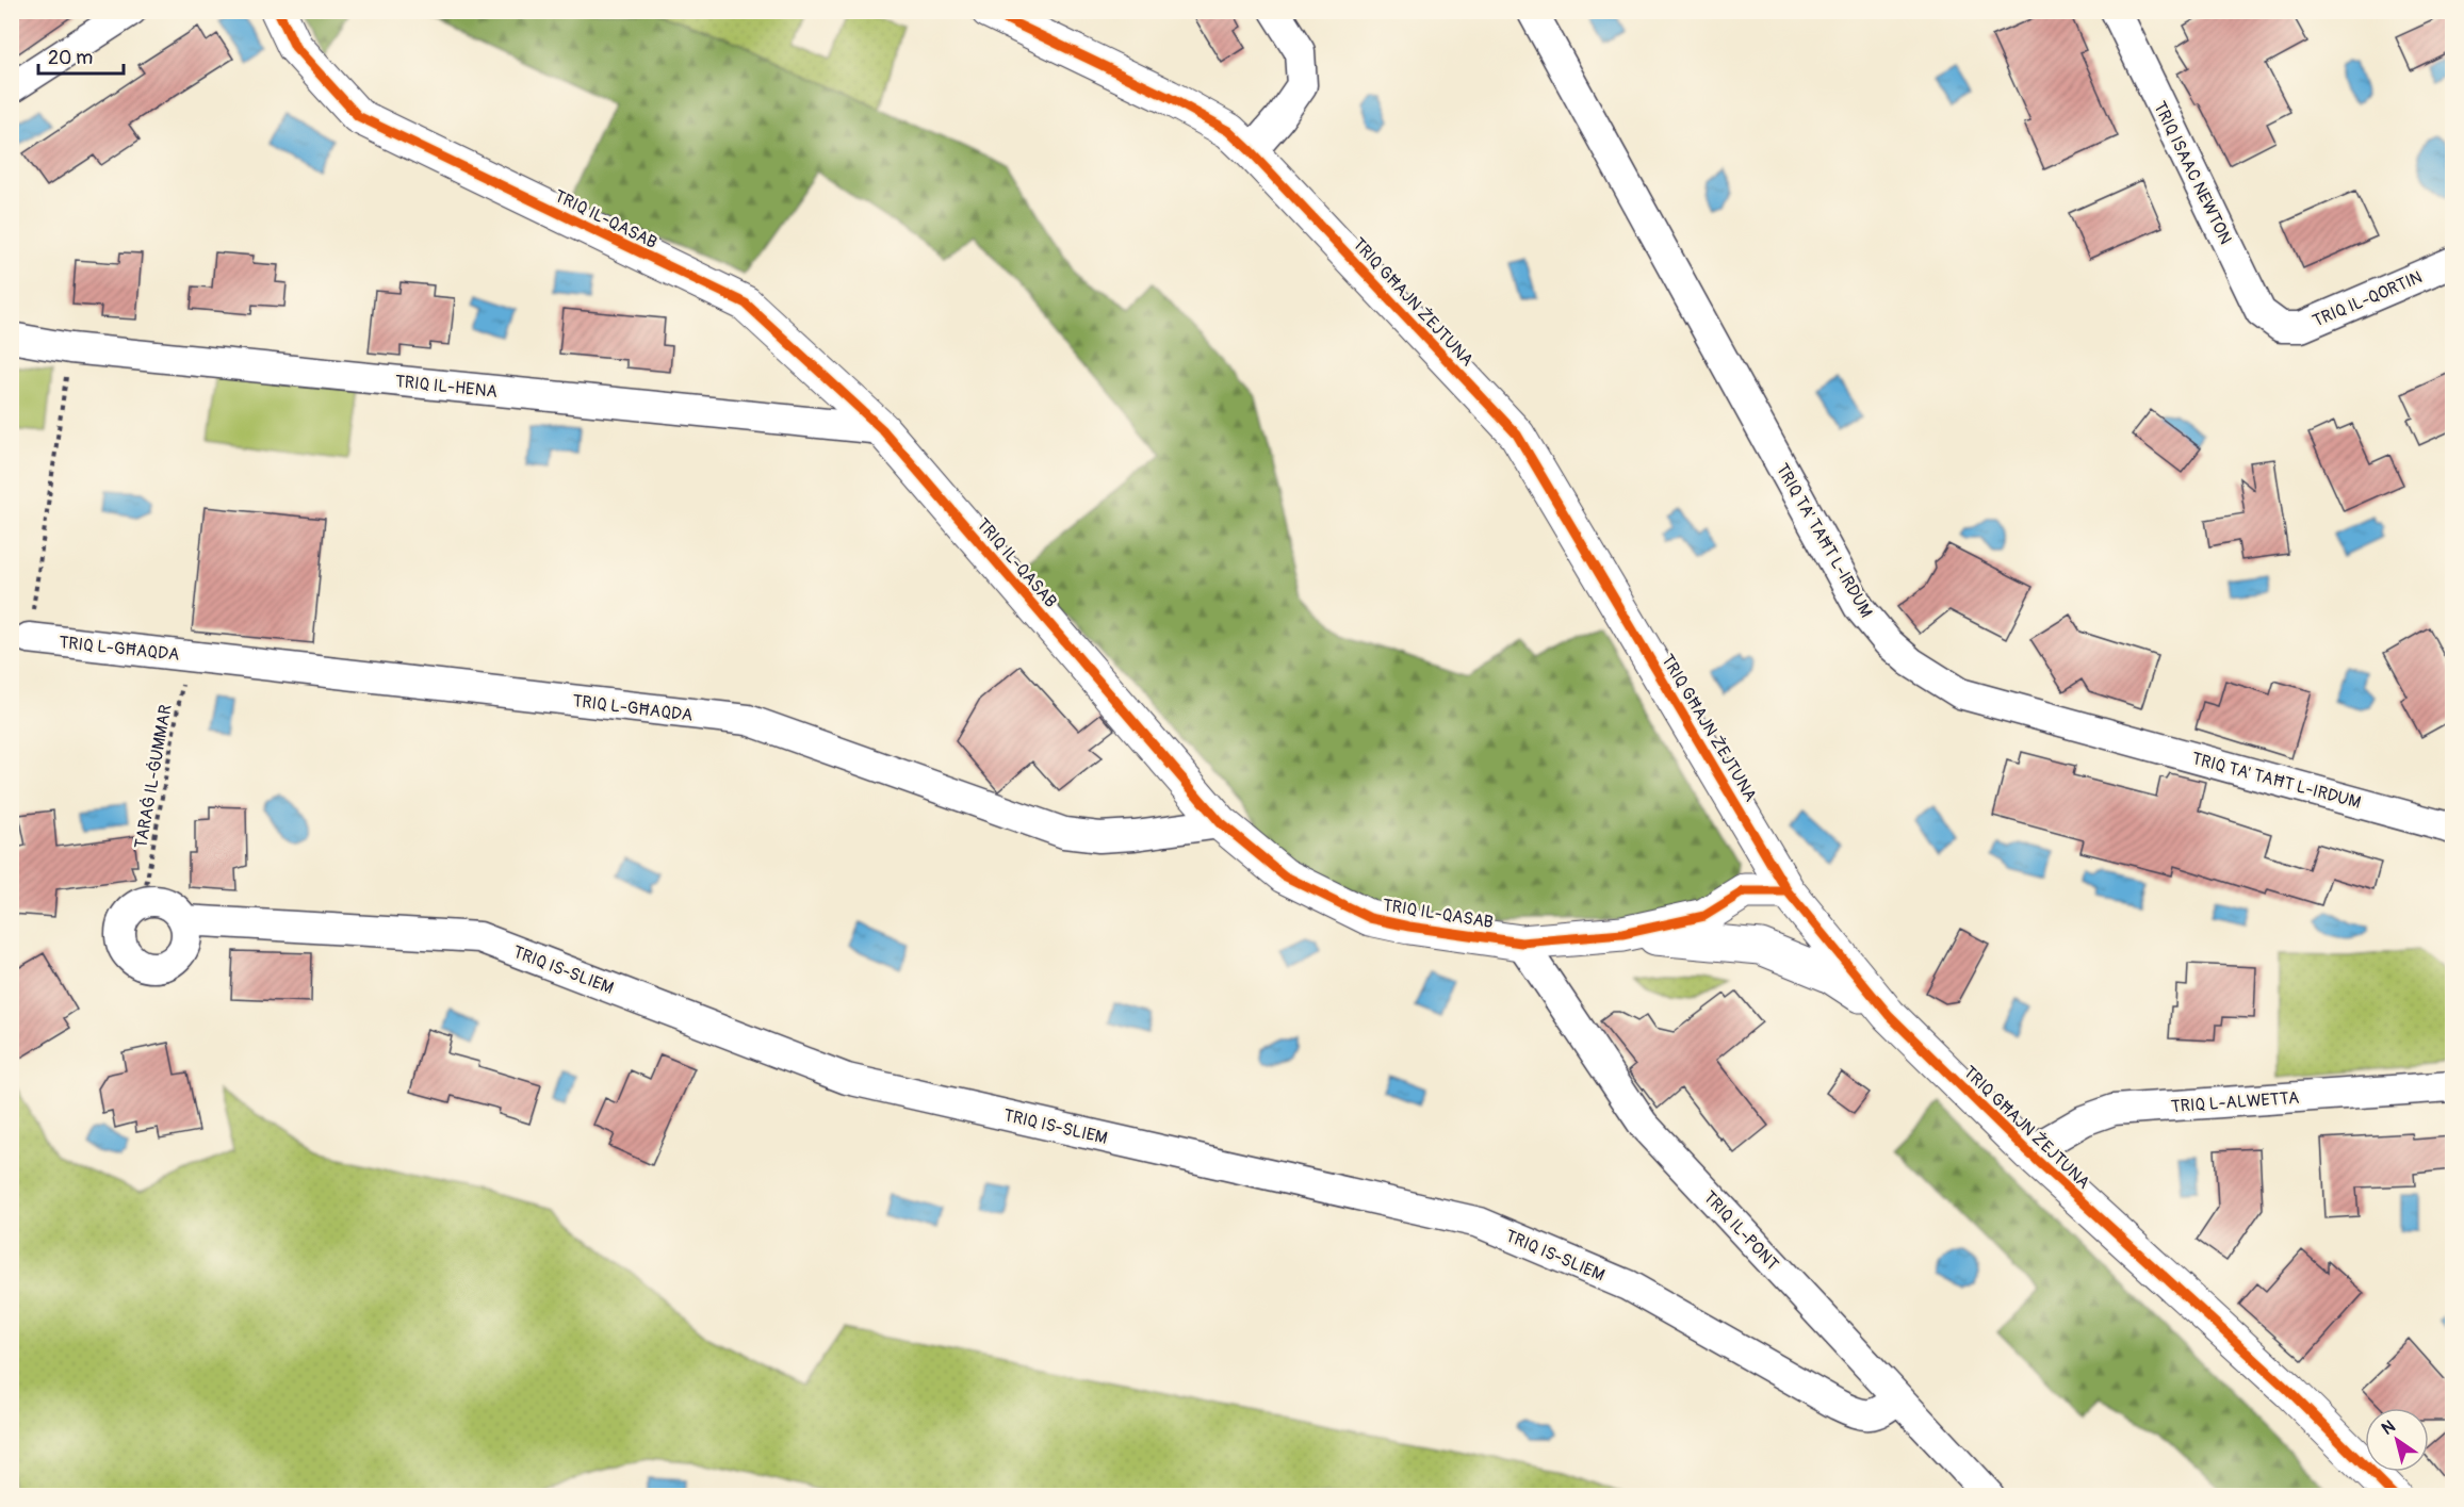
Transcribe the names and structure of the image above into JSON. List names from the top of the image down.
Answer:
{
  "streets": {
    "street": [
      "TRIQ ISAAC NEWTON",
      "TRIQ IL-QASAB",
      "TRIQ IL-QORTIN",
      "TRIQ GĦAJN ŻEJTUNA",
      "TRIQ IL-HENA",
      "TRIQ TA' TAĦT L-IRDUM",
      "TRIQ L-GĦAQDA",
      "TRIQ IS-SLIEM",
      "TRIQ L-ALWETTA",
      "TRIQ IL-PONT"
    ],
    "path": ["TARAĠ IL-ĠUMMAR"]
  },
  "crossings": [
    ["TRIQ ISAAC NEWTON", "TRIQ IL-QORTIN"],
    ["TRIQ IL-QASAB", "TRIQ GĦAJN ŻEJTUNA"],
    ["TRIQ IL-QASAB", "TRIQ IL-HENA"],
    ["TRIQ IL-QASAB", "TRIQ L-GĦAQDA"],
    ["TRIQ IL-QASAB", "TRIQ IL-PONT"],
    ["TRIQ GĦAJN ŻEJTUNA", "TRIQ L-ALWETTA"],
    ["TRIQ L-GĦAQDA", "TARAĠ IL-ĠUMMAR"],
    ["TARAĠ IL-ĠUMMAR", "TRIQ IS-SLIEM"],
    ["TRIQ IS-SLIEM", "TRIQ IL-PONT"]
  ],
  "scale_bar": "20 m",
  "north": "top left"
}
